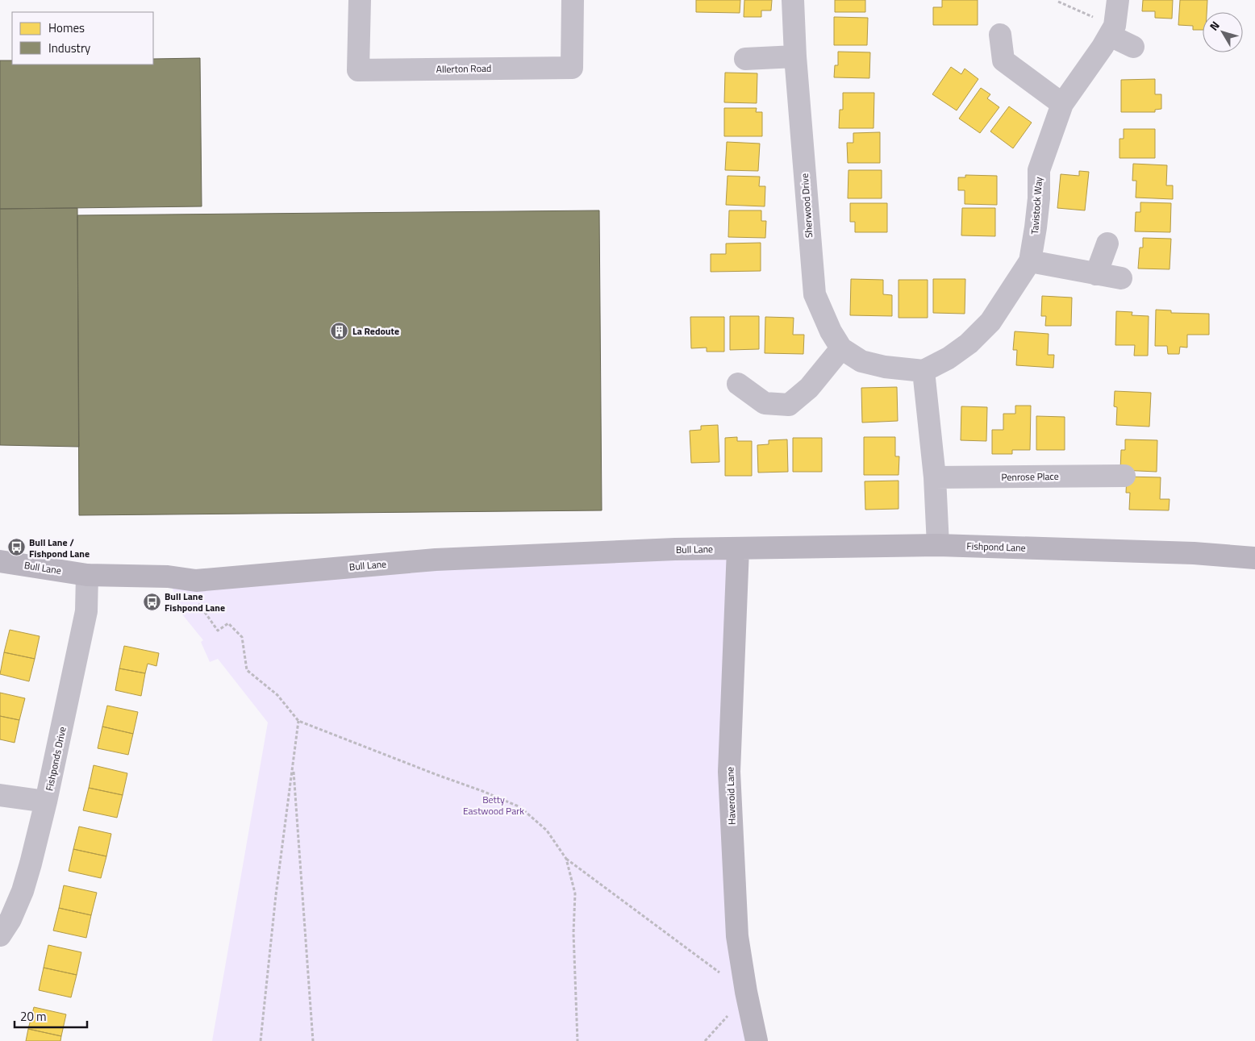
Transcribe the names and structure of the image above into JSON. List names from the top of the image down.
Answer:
{
  "streets": {
    "street": [
      "Allerton Road",
      "Sherwood Drive",
      "Tavistock Way",
      "Penrose Place",
      "Fishpond Lane",
      "Bull Lane",
      "Fishponds Drive",
      "Haveroid Lane"
    ]
  },
  "crossings": [
    ["Sherwood Drive", "Tavistock Way"],
    ["Fishpond Lane", "Bull Lane"],
    ["Fishpond Lane", "Haveroid Lane"],
    ["Bull Lane", "Fishponds Drive"],
    ["Bull Lane", "Haveroid Lane"]
  ],
  "parks": ["Betty Eastwood Park"],
  "places": {
    "building": ["La Redoute"],
    "bus stop": ["Bull Lane / Fishpond Lane", "Bull Lane Fishpond Lane"]
  },
  "legend": ["Homes", "Industry"],
  "scale_bar": "20 m",
  "north": "top left"
}
